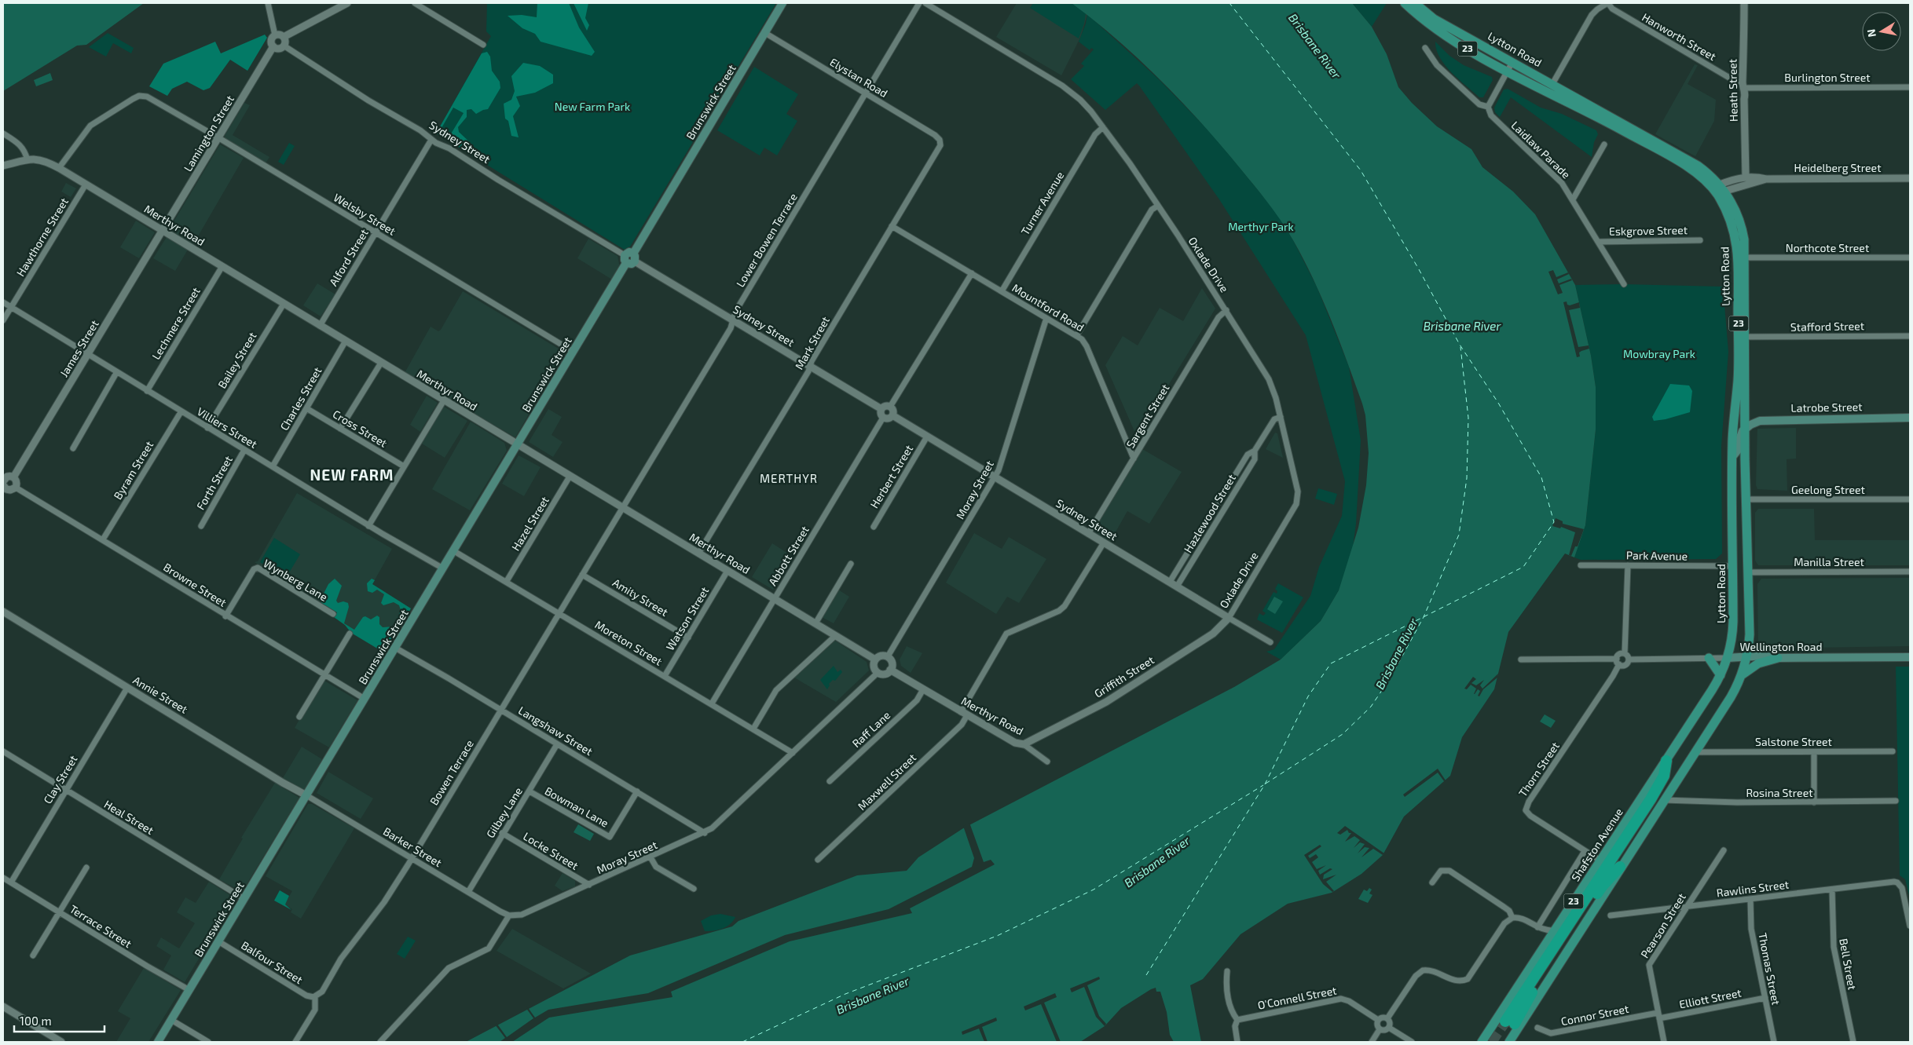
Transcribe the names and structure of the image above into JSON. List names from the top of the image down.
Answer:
{
  "streets": {
    "main road": [
      "23",
      "Lytton Road",
      "Brunswick Street",
      "Latrobe Street",
      "Wellington Road",
      "Shafston Avenue"
    ],
    "street": [
      "Hanworth Street",
      "Elystan Road",
      "Burlington Street",
      "Heath Street",
      "Lamington Street",
      "Sydney Street",
      "Laidlaw Parade",
      "Heidelberg Street",
      "Turner Avenue",
      "Welsby Street",
      "Merthyr Road",
      "Eskgrove Street",
      "Hawthorne Street",
      "Lower Bowen Terrace",
      "Northcote Street",
      "Alford Street",
      "Oxlade Drive",
      "Mountford Road",
      "Lechmere Street",
      "Stafford Street",
      "Mark Street",
      "James Street",
      "Bailey Street",
      "Charles Street",
      "Sargent Street",
      "Villiers Street",
      "Cross Street",
      "Byram Street",
      "Herbert Street",
      "Forth Street",
      "Moray Street",
      "Geelong Street",
      "Hazlewood Street",
      "Hazel Street",
      "Abbott Street",
      "Park Avenue",
      "Manilla Street",
      "Wynberg Lane",
      "Browne Street",
      "Amity Street",
      "Watson Street",
      "Moreton Street",
      "Griffith Street",
      "Annie Street",
      "Raff Lane",
      "Langshaw Street",
      "Salstone Street",
      "Thorn Street",
      "Bowen Terrace",
      "Clay Street",
      "Maxwell Street",
      "Rosina Street",
      "Bowman Lane",
      "Gilbey Lane",
      "Heal Street",
      "Barker Street",
      "Locke Street",
      "Rawlins Street",
      "Pearson Street",
      "Terrace Street",
      "Balfour Street",
      "Bell Street",
      "Thomas Street",
      "O'Connell Street",
      "Elliott Street",
      "Connor Street"
    ]
  },
  "crossings": [
    ["Hanworth Street", "Burlington Street"],
    ["Hanworth Street", "Heath Street"],
    ["23", "Lytton Road"],
    ["23", "Wellington Road"],
    ["23", "Salstone Street"],
    ["23", "Rosina Street"],
    ["Lytton Road", "Heidelberg Street"],
    ["Lytton Road", "Northcote Street"],
    ["Lytton Road", "Stafford Street"],
    ["Lytton Road", "Latrobe Street"],
    ["Lytton Road", "Geelong Street"],
    ["Lytton Road", "Park Avenue"],
    ["Lytton Road", "Manilla Street"],
    ["Lytton Road", "Wellington Road"],
    ["Lytton Road", "Shafston Avenue"],
    ["Elystan Road", "Brunswick Street"],
    ["Elystan Road", "Lower Bowen Terrace"],
    ["Elystan Road", "Mark Street"],
    ["Burlington Street", "Heath Street"],
    ["Heath Street", "Heidelberg Street"],
    ["Brunswick Street", "Sydney Street"],
    ["Brunswick Street", "Welsby Street"],
    ["Brunswick Street", "Merthyr Road"],
    ["Brunswick Street", "Villiers Street"],
    ["Brunswick Street", "Browne Street"],
    ["Brunswick Street", "Moreton Street"],
    ["Brunswick Street", "Annie Street"],
    ["Brunswick Street", "Langshaw Street"],
    ["Brunswick Street", "Heal Street"],
    ["Brunswick Street", "Barker Street"],
    ["Brunswick Street", "Terrace Street"],
    ["Brunswick Street", "Balfour Street"],
    ["Lamington Street", "Sydney Street"],
    ["Lamington Street", "Welsby Street"],
    ["Lamington Street", "Merthyr Road"],
    ["Lamington Street", "James Street"],
    ["Sydney Street", "Lower Bowen Terrace"],
    ["Sydney Street", "Alford Street"],
    ["Sydney Street", "Oxlade Drive"],
    ["Sydney Street", "Mark Street"],
    ["Sydney Street", "Sargent Street"],
    ["Sydney Street", "Herbert Street"],
    ["Sydney Street", "Moray Street"],
    ["Sydney Street", "Hazlewood Street"],
    ["Sydney Street", "Abbott Street"],
    ["Sydney Street", "Griffith Street"],
    ["Sydney Street", "Maxwell Street"],
    ["Laidlaw Parade", "Eskgrove Street"],
    ["Turner Avenue", "Oxlade Drive"],
    ["Turner Avenue", "Mountford Road"],
    ["Welsby Street", "Merthyr Road"],
    ["Welsby Street", "Alford Street"],
    ["Merthyr Road", "Hawthorne Street"],
    ["Merthyr Road", "Lower Bowen Terrace"],
    ["Merthyr Road", "Alford Street"],
    ["Merthyr Road", "Lechmere Street"],
    ["Merthyr Road", "Mark Street"],
    ["Merthyr Road", "James Street"],
    ["Merthyr Road", "Bailey Street"],
    ["Merthyr Road", "Charles Street"],
    ["Merthyr Road", "Moray Street"],
    ["Merthyr Road", "Hazel Street"],
    ["Merthyr Road", "Abbott Street"],
    ["Merthyr Road", "Watson Street"],
    ["Merthyr Road", "Griffith Street"],
    ["Merthyr Road", "Raff Lane"],
    ["Merthyr Road", "Bowen Terrace"],
    ["Merthyr Road", "Maxwell Street"],
    ["Hawthorne Street", "Villiers Street"],
    ["Lower Bowen Terrace", "Bowen Terrace"],
    ["Oxlade Drive", "Sargent Street"],
    ["Oxlade Drive", "Hazlewood Street"],
    ["Oxlade Drive", "Griffith Street"],
    ["Mountford Road", "Mark Street"],
    ["Mountford Road", "Sargent Street"],
    ["Mountford Road", "Moray Street"],
    ["Lechmere Street", "Villiers Street"],
    ["James Street", "Villiers Street"],
    ["James Street", "Browne Street"],
    ["Bailey Street", "Villiers Street"],
    ["Charles Street", "Villiers Street"],
    ["Charles Street", "Cross Street"],
    ["Villiers Street", "Byram Street"],
    ["Villiers Street", "Forth Street"],
    ["Byram Street", "Browne Street"],
    ["Moray Street", "Moreton Street"],
    ["Moray Street", "Langshaw Street"],
    ["Moray Street", "Barker Street"],
    ["Moray Street", "Locke Street"],
    ["Hazel Street", "Moreton Street"],
    ["Abbott Street", "Moreton Street"],
    ["Wynberg Lane", "Browne Street"],
    ["Amity Street", "Watson Street"],
    ["Amity Street", "Bowen Terrace"],
    ["Watson Street", "Moreton Street"],
    ["Moreton Street", "Bowen Terrace"],
    ["Wellington Road", "Shafston Avenue"],
    ["Annie Street", "Clay Street"],
    ["Annie Street", "Barker Street"],
    ["Langshaw Street", "Bowen Terrace"],
    ["Langshaw Street", "Bowman Lane"],
    ["Langshaw Street", "Gilbey Lane"],
    ["Thorn Street", "Shafston Avenue"],
    ["Bowen Terrace", "Barker Street"],
    ["Bowen Terrace", "Balfour Street"],
    ["Clay Street", "Heal Street"],
    ["Clay Street", "Terrace Street"],
    ["Bowman Lane", "Gilbey Lane"],
    ["Gilbey Lane", "Barker Street"],
    ["Gilbey Lane", "Locke Street"],
    ["Rawlins Street", "Pearson Street"],
    ["Rawlins Street", "Bell Street"],
    ["Rawlins Street", "Thomas Street"],
    ["Pearson Street", "Elliott Street"],
    ["Pearson Street", "Connor Street"],
    ["Thomas Street", "Elliott Street"],
    ["Elliott Street", "Connor Street"]
  ],
  "districts": ["NEW FARM", "MERTHYR"],
  "water": ["Brisbane River"],
  "parks": ["New Farm Park", "Merthyr Park", "Mowbray Park"],
  "scale_bar": "100 m",
  "north": "left"
}
